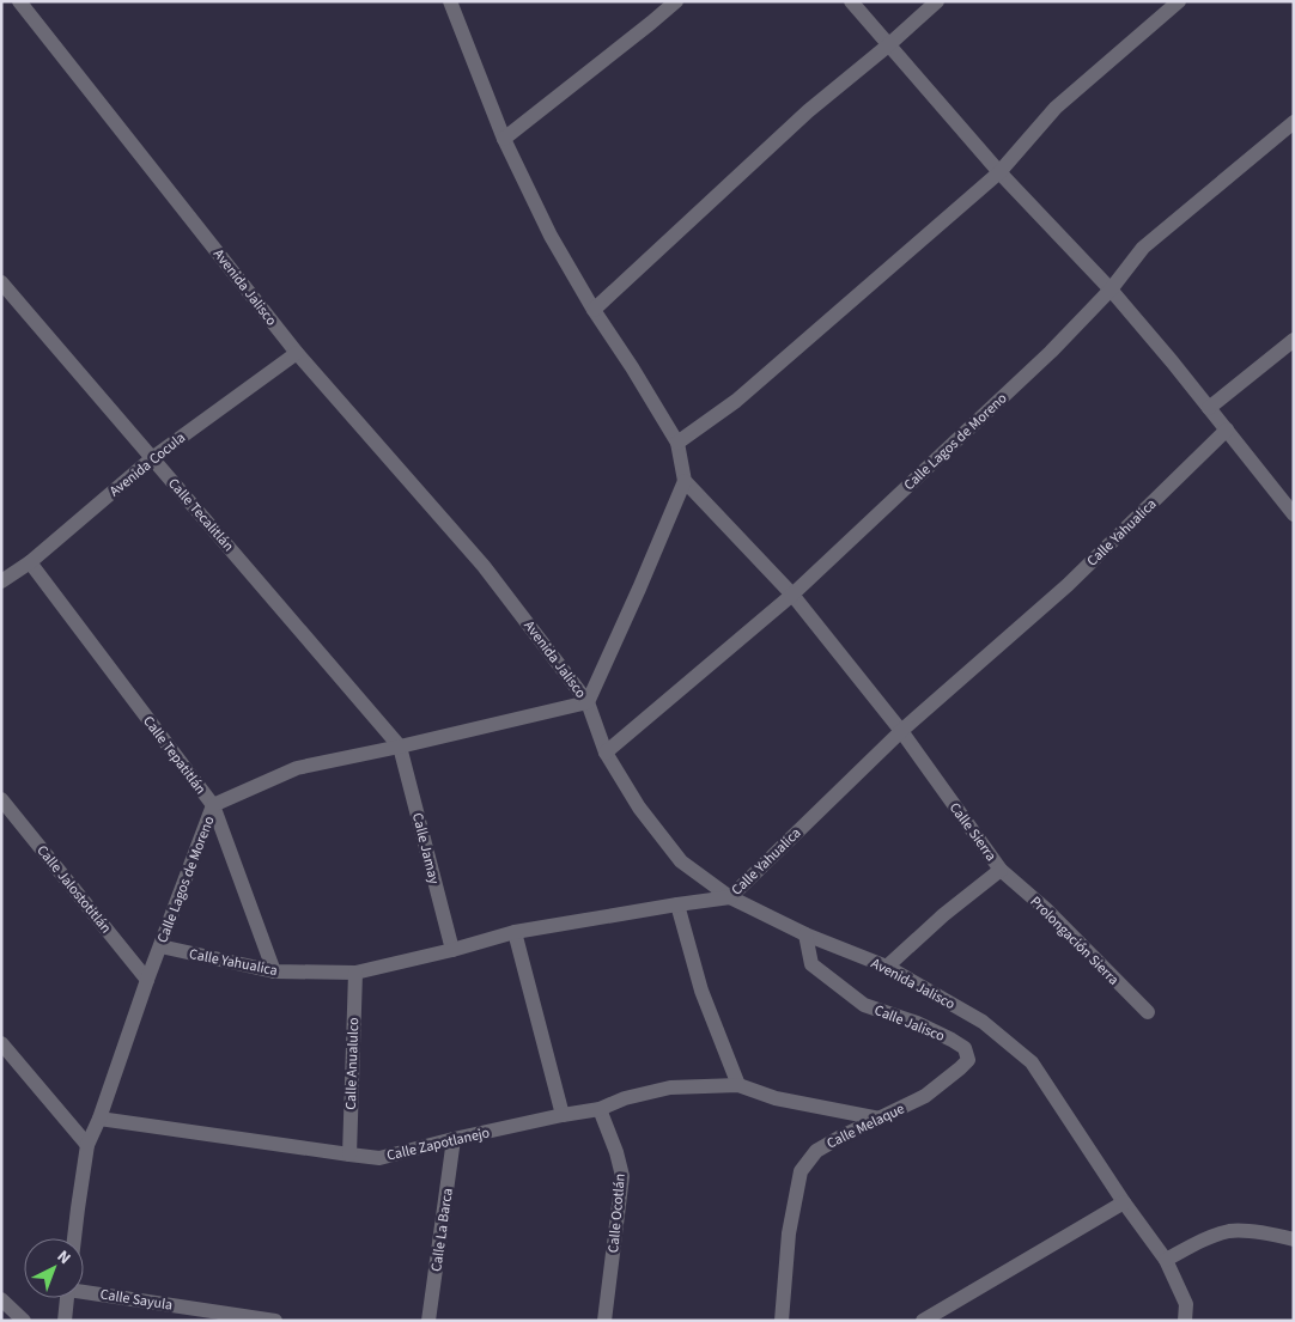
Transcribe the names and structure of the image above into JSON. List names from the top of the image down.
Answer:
{
  "streets": {
    "street": [
      "Avenida Jalisco",
      "Calle Lagos de Moreno",
      "Avenida Cocula",
      "Calle Tecalitlán",
      "Calle Yahualica",
      "Calle Tepatitlán",
      "Calle Sierra",
      "Calle Jamay",
      "Calle Jalostotitlán",
      "Prolongación Sierra",
      "Calle Jalisco",
      "Calle Anualulco",
      "Calle Melaque",
      "Calle Zapotlanejo",
      "Calle Ocotlán",
      "Calle La Barca",
      "Calle Sayula"
    ]
  },
  "crossings": [
    ["Avenida Jalisco", "Calle Lagos de Moreno"],
    ["Avenida Jalisco", "Avenida Cocula"],
    ["Avenida Jalisco", "Calle Yahualica"],
    ["Avenida Jalisco", "Calle Sierra"],
    ["Avenida Jalisco", "Calle Jalisco"],
    ["Calle Lagos de Moreno", "Calle Tecalitlán"],
    ["Calle Lagos de Moreno", "Calle Yahualica"],
    ["Calle Lagos de Moreno", "Calle Tepatitlán"],
    ["Calle Lagos de Moreno", "Calle Sierra"],
    ["Calle Lagos de Moreno", "Calle Jamay"],
    ["Calle Lagos de Moreno", "Calle Jalostotitlán"],
    ["Calle Lagos de Moreno", "Calle Zapotlanejo"],
    ["Avenida Cocula", "Calle Tecalitlán"],
    ["Avenida Cocula", "Calle Tepatitlán"],
    ["Calle Tecalitlán", "Calle Jamay"],
    ["Calle Yahualica", "Calle Tepatitlán"],
    ["Calle Yahualica", "Calle Sierra"],
    ["Calle Yahualica", "Calle Jamay"],
    ["Calle Yahualica", "Calle Anualulco"],
    ["Calle Sierra", "Prolongación Sierra"],
    ["Calle Jalisco", "Calle Melaque"],
    ["Calle Anualulco", "Calle Zapotlanejo"],
    ["Calle Melaque", "Calle Zapotlanejo"],
    ["Calle Zapotlanejo", "Calle Ocotlán"],
    ["Calle Zapotlanejo", "Calle La Barca"]
  ],
  "north": "top right"
}
